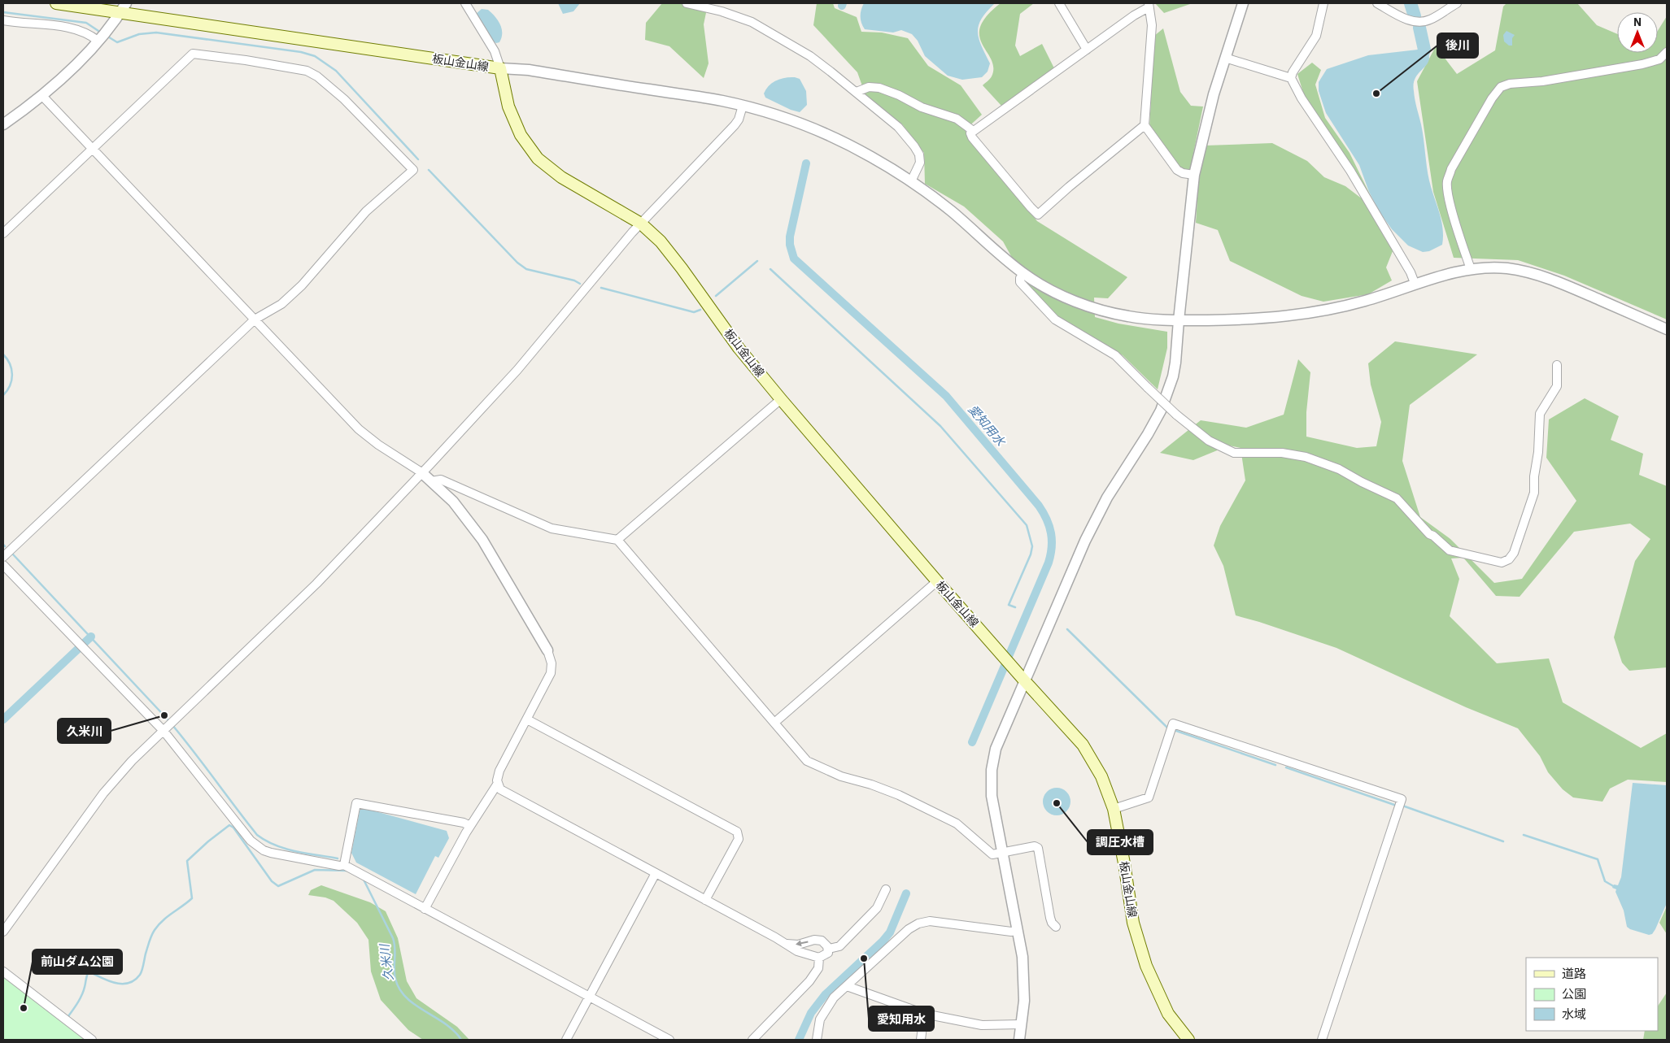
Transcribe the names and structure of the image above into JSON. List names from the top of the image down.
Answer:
{
  "streets": {
    "main road": ["板山金山線"]
  },
  "water": ["愛知用水", "久米川"],
  "places": [
    "後川",
    "久米川",
    "調圧水槽",
    "愛知用水",
    "前山ダム公園"
  ],
  "legend": ["道路", "公園", "水域"],
  "north": "top"
}
